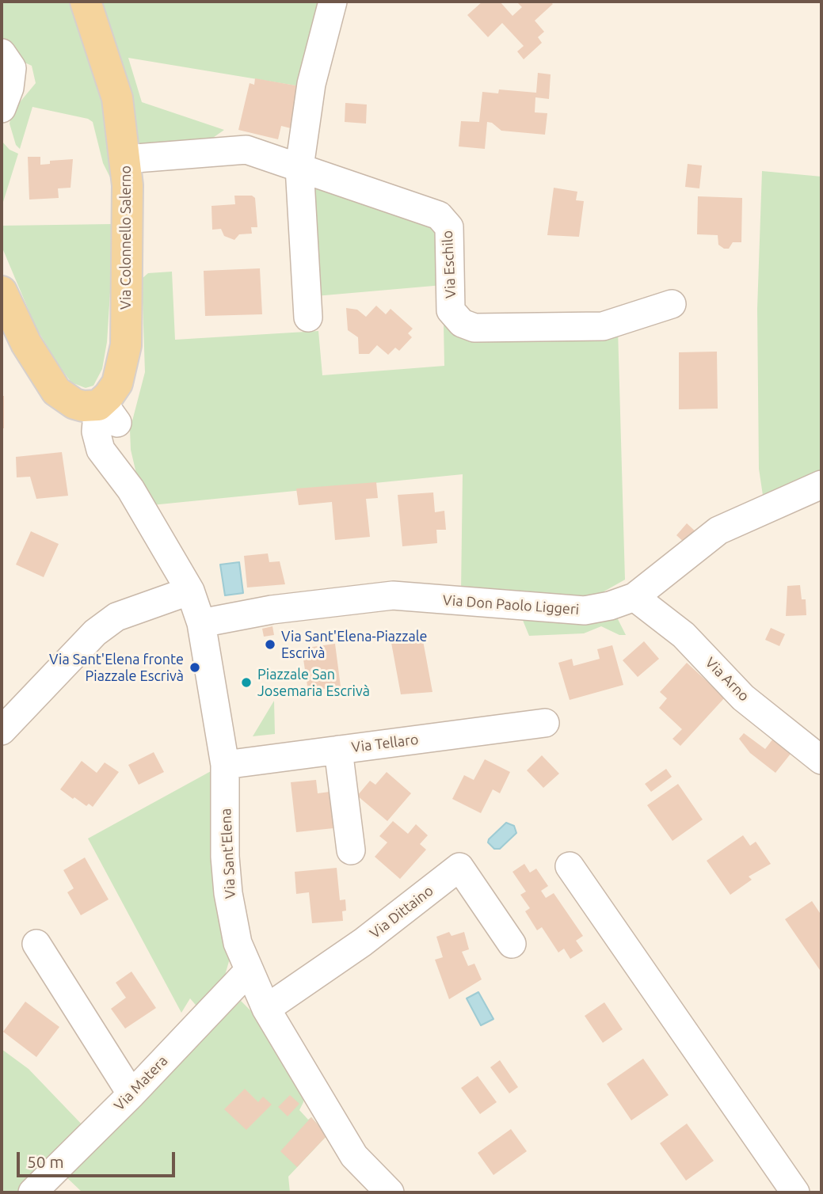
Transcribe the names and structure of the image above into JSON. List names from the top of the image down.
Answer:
{
  "streets": {
    "main road": ["Via Colonnello Salerno"],
    "street": [
      "Via Eschilo",
      "Via Don Paolo Liggeri",
      "Via Arno",
      "Via Tellaro",
      "Via Sant'Elena",
      "Via Dittaino",
      "Via Matera"
    ]
  },
  "crossings": [
    ["Via Colonnello Salerno", "Via Eschilo"],
    ["Via Don Paolo Liggeri", "Via Arno"],
    ["Via Don Paolo Liggeri", "Via Sant'Elena"],
    ["Via Tellaro", "Via Sant'Elena"],
    ["Via Sant'Elena", "Via Dittaino"],
    ["Via Sant'Elena", "Via Matera"]
  ],
  "places": ["Via Sant'Elena-Piazzale Escrivà", "Via Sant'Elena fronte Piazzale Escrivà", "Piazzale San Josemaria Escrivà"],
  "scale_bar": "50 m"
}
